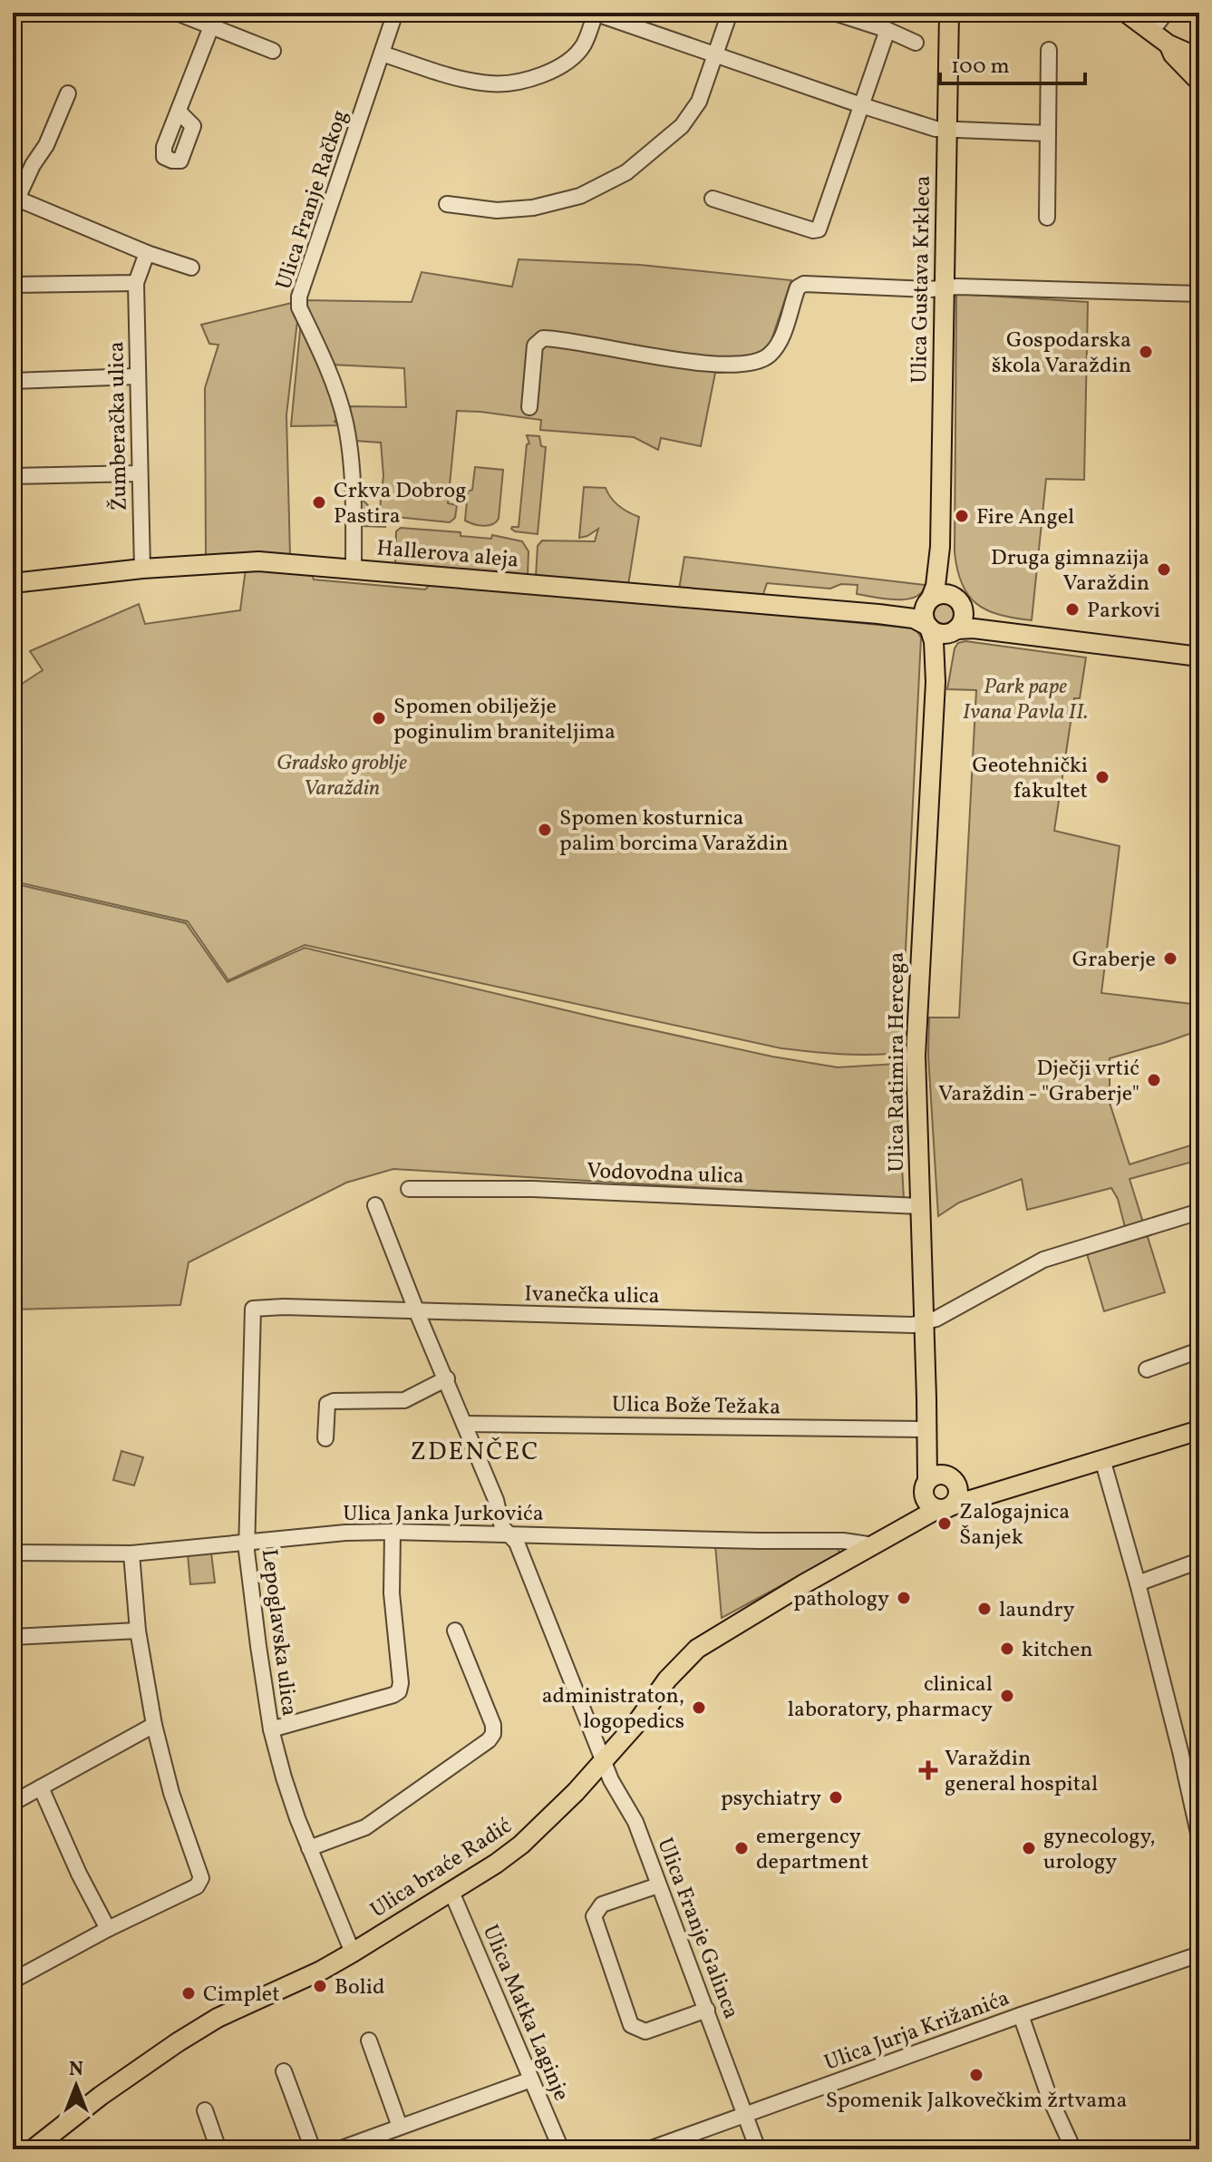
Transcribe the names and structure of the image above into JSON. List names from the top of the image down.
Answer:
{
  "streets": {
    "main road": [
      "Ulica Gustava Krkleca",
      "Hallerova aleja",
      "Ulica Ratimira Hercega",
      "Ulica braće Radić"
    ],
    "street": [
      "Ulica Franje Račkog",
      "Žumberačka ulica",
      "Vodovodna ulica",
      "Ivanečka ulica",
      "Ulica Bože Težaka",
      "Ulica Janka Jurkovića",
      "Lepoglavska ulica",
      "Ulica Franje Galinca",
      "Ulica Matka Laginje",
      "Ulica Jurja Križanića"
    ]
  },
  "crossings": [
    ["Ulica Franje Račkog", "Hallerova aleja"],
    ["Ulica Gustava Krkleca", "Hallerova aleja"],
    ["Ulica Gustava Krkleca", "Ulica Ratimira Hercega"],
    ["Žumberačka ulica", "Hallerova aleja"],
    ["Hallerova aleja", "Ulica Ratimira Hercega"],
    ["Ulica Ratimira Hercega", "Vodovodna ulica"],
    ["Ulica Ratimira Hercega", "Ivanečka ulica"],
    ["Ulica Ratimira Hercega", "Ulica Bože Težaka"],
    ["Ulica Ratimira Hercega", "Ulica braće Radić"],
    ["Ivanečka ulica", "Lepoglavska ulica"],
    ["Ivanečka ulica", "Ulica Franje Galinca"],
    ["Ulica Bože Težaka", "Ulica Franje Galinca"],
    ["Ulica Janka Jurkovića", "Lepoglavska ulica"],
    ["Ulica Janka Jurkovića", "Ulica braće Radić"],
    ["Ulica Janka Jurkovića", "Ulica Franje Galinca"],
    ["Lepoglavska ulica", "Ulica braće Radić"],
    ["Ulica braće Radić", "Ulica Franje Galinca"],
    ["Ulica braće Radić", "Ulica Matka Laginje"],
    ["Ulica Franje Galinca", "Ulica Jurja Križanića"]
  ],
  "districts": ["ZDENČEC"],
  "parks": ["Park pape Ivana Pavla II.", "Gradsko groblje Varaždin"],
  "places": {
    "other": [
      "Gospodarska škola Varaždin",
      "Crkva Dobrog Pastira",
      "Fire Angel",
      "Druga gimnazija Varaždin",
      "Parkovi",
      "Spomen obilježje poginulim braniteljima",
      "Geotehnički fakultet",
      "Spomen kosturnica palim borcima Varaždin",
      "Graberje",
      "Dječji vrtić Varaždin - \"Graberje\"",
      "Zalogajnica Šanjek",
      "pathology",
      "laundry",
      "kitchen",
      "clinical laboratory, pharmacy",
      "administraton, logopedics",
      "psychiatry",
      "emergency department",
      "gynecology, urology",
      "Bolid",
      "Cimplet",
      "Spomenik Jalkovečkim žrtvama"
    ],
    "health": ["Varaždin general hospital"]
  },
  "scale_bar": "100 m",
  "north": "top"
}
